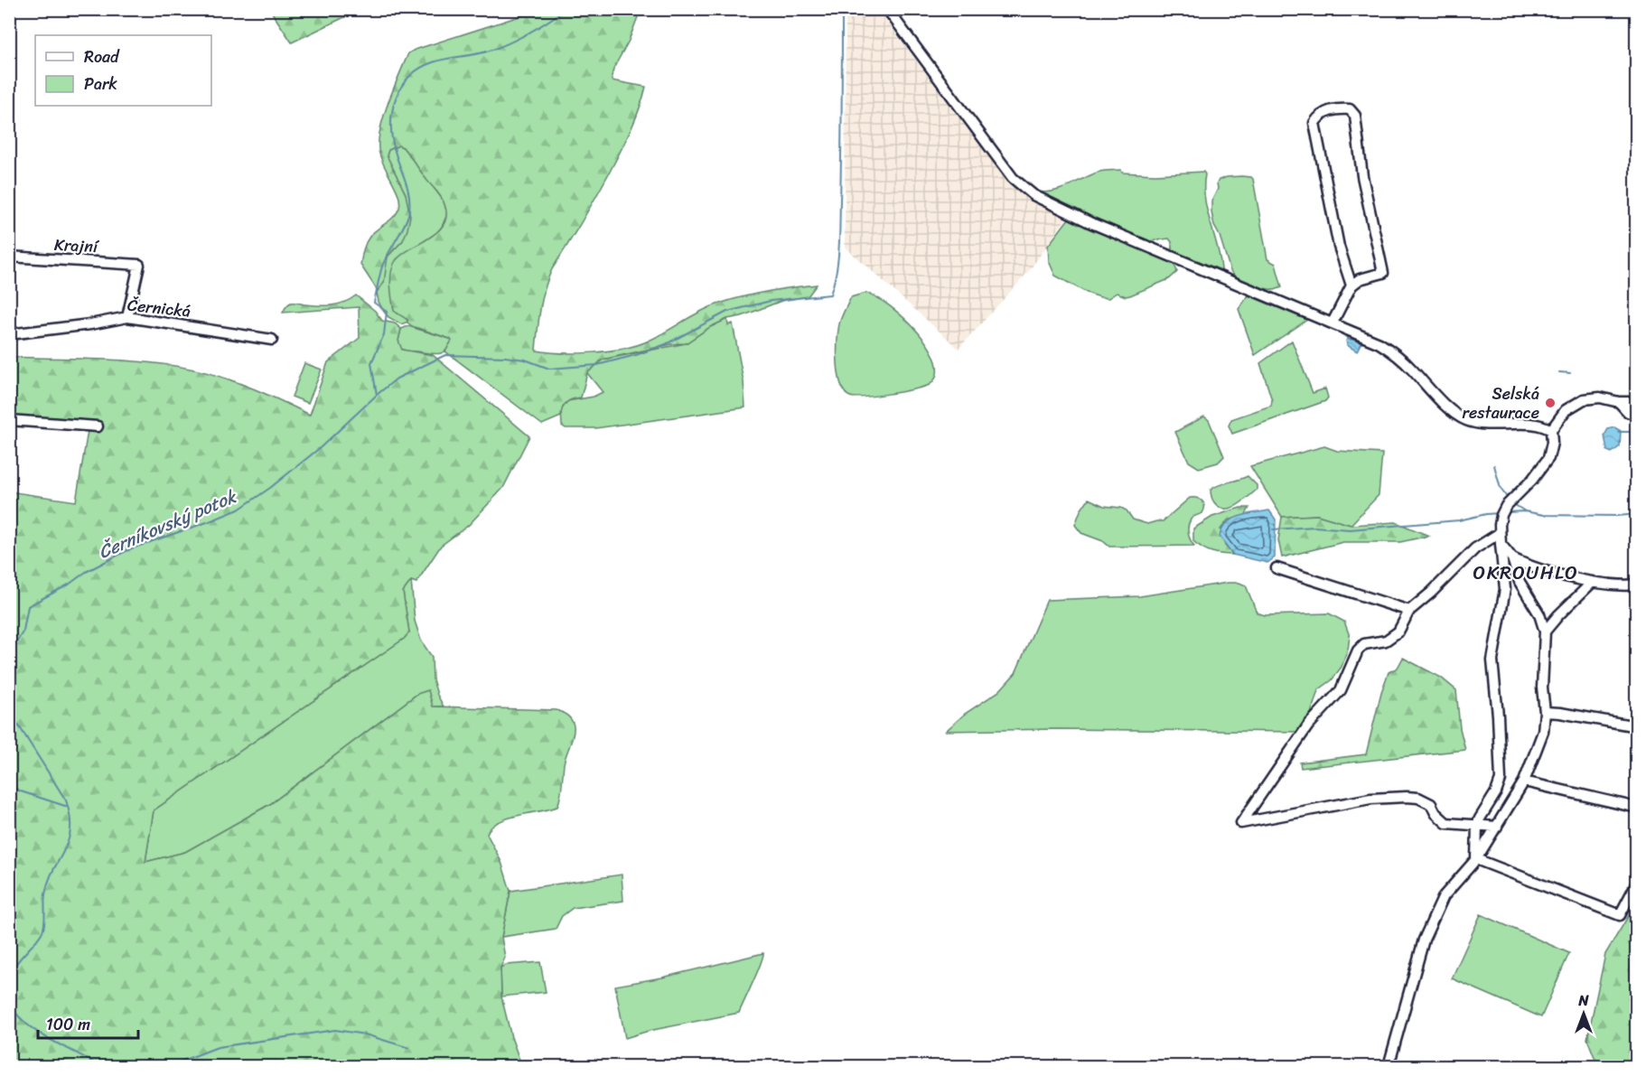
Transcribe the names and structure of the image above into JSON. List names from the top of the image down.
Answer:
{
  "streets": {
    "street": ["Krajní", "Černická"]
  },
  "crossings": [
    ["Krajní", "Černická"]
  ],
  "districts": ["OKROUHLO"],
  "water": ["Černíkovský potok"],
  "places": ["Selská restaurace"],
  "legend": ["Road", "Park"],
  "scale_bar": "100 m",
  "north": "top"
}
